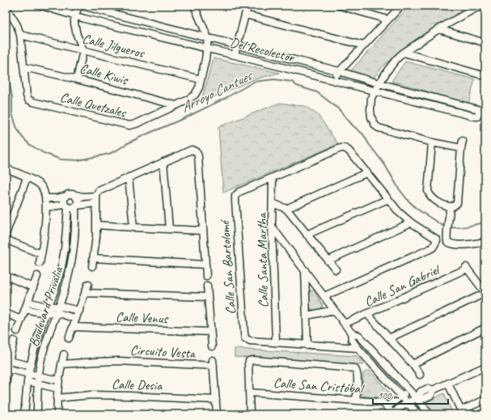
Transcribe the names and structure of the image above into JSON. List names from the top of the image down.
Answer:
{
  "streets": {
    "street": [
      "Calle Jilgueros",
      "Del Recolector",
      "Calle Kiwis",
      "Calle Quetzales",
      "Calle Santa Martha",
      "Calle San Bartolomé",
      "Calle San Gabriel",
      "Boulevard Privalia",
      "Calle Venus",
      "Circuito Vesta",
      "Calle Desia",
      "Calle San Cristóbal"
    ]
  },
  "crossings": [
    ["Calle Jilgueros", "Calle Quetzales"],
    ["Del Recolector", "Calle Quetzales"],
    ["Calle Kiwis", "Calle Quetzales"],
    ["Calle Santa Martha", "Calle San Bartolomé"],
    ["Circuito Vesta", "Calle Desia"]
  ],
  "water": ["Arroyo Cantues"],
  "scale_bar": "100 m"
}
